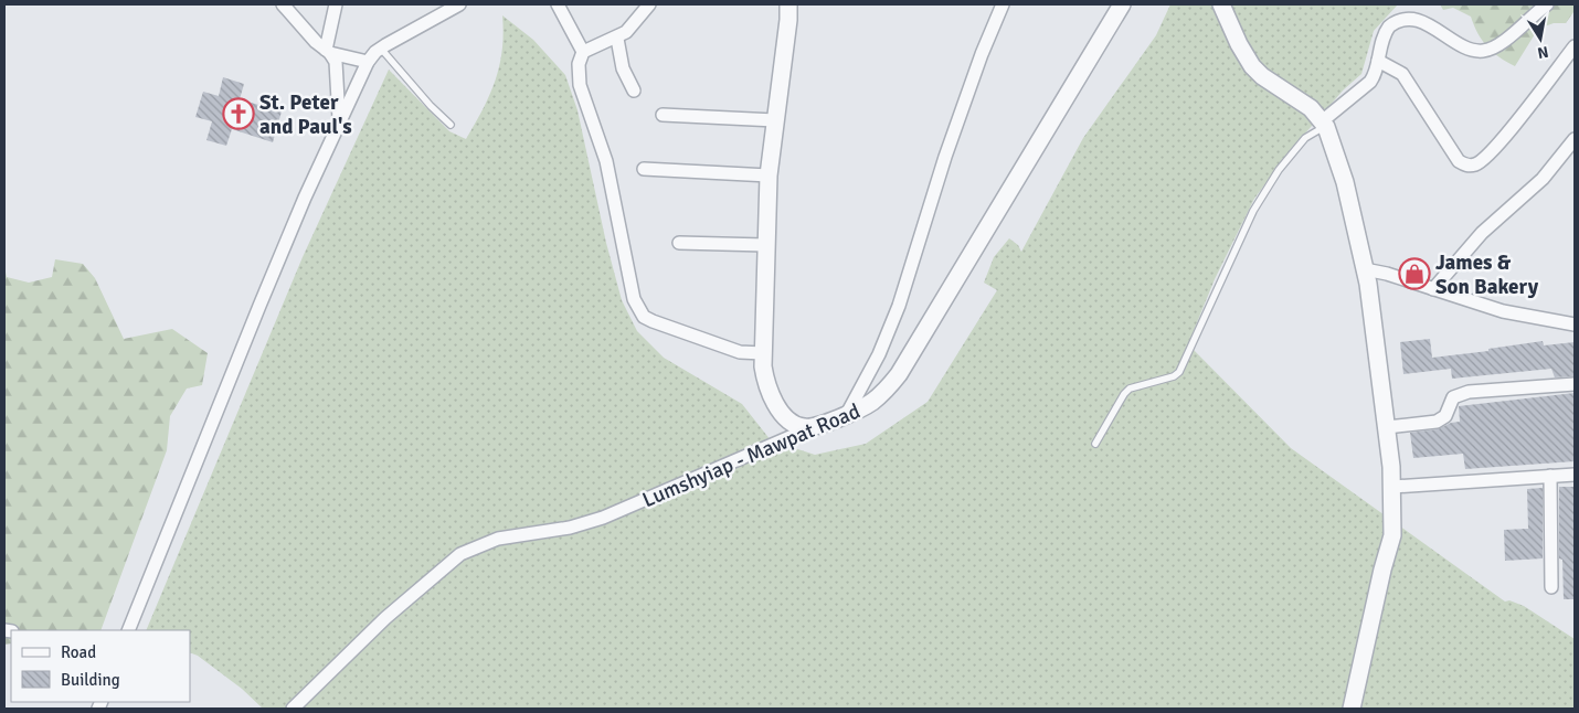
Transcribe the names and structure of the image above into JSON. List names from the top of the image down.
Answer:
{
  "streets": {
    "street": ["Lumshyiap - Mawpat Road"]
  },
  "places": {
    "church": ["St. Peter and Paul's"],
    "shop": ["James & Son Bakery"]
  },
  "legend": ["Road", "Building"],
  "north": "bottom"
}
